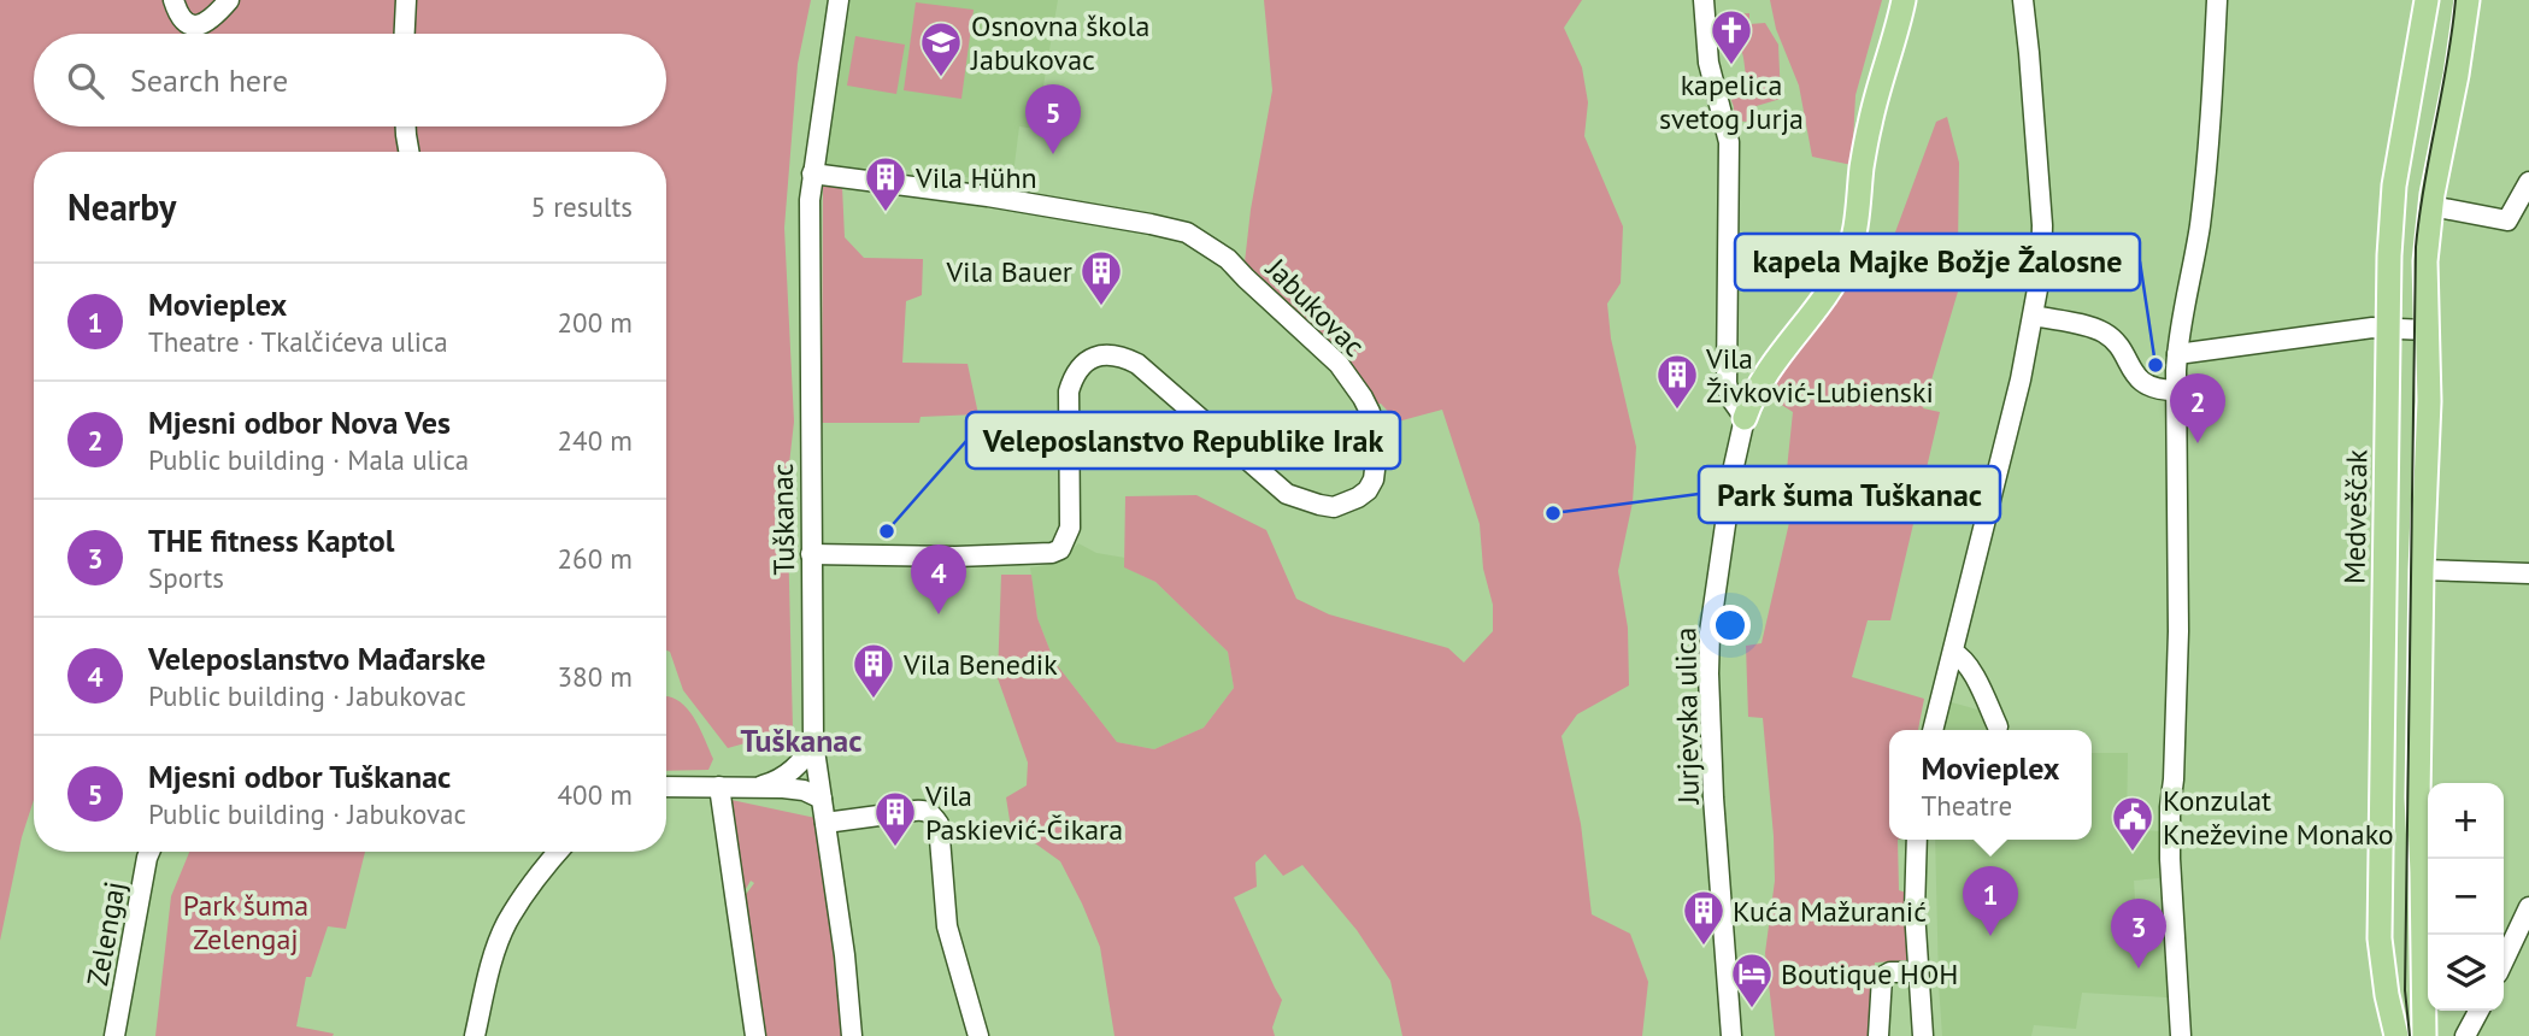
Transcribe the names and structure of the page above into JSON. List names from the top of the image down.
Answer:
{
  "streets": {
    "main road": ["Medveščak"],
    "street": [
      "Jabukovac",
      "Tuškanac",
      "Jurjevska ulica",
      "Zelengaj"
    ]
  },
  "crossings": [
    ["Jabukovac", "Tuškanac"]
  ],
  "districts": ["Tuškanac"],
  "parks": ["Park šuma Zelengaj"],
  "places": {
    "church": ["kapelica svetog Jurja"],
    "school or university": ["Osnovna škola Jabukovac"],
    "building": [
      "Vila Hühn",
      "Vila Bauer",
      "Vila Živković-Lubienski",
      "Vila Benedik",
      "Vila Paskiević-Čikara",
      "Kuća Mažuranić"
    ],
    "other": ["kapela Majke Božje Žalosne", "Park šuma Tuškanac", "Veleposlanstvo Republike Irak"],
    "public building": ["Konzulat Kneževine Monako"],
    "hotel": ["Boutique HOH"]
  },
  "page": {
    "search": "Search here",
    "pins": [
      "5",
      "2",
      "4",
      "1",
      "3"
    ],
    "heading": ["Nearby", "5 results"],
    "list": [
      {
        "mark": "1",
        "name": "Movieplex",
        "note": "Theatre · Tkalčićeva ulica",
        "value": "200 m"
      },
      {
        "mark": "2",
        "name": "Mjesni odbor Nova Ves",
        "note": "Public building · Mala ulica",
        "value": "240 m"
      },
      {
        "mark": "3",
        "name": "THE fitness Kaptol",
        "note": "Sports",
        "value": "260 m"
      },
      {
        "mark": "4",
        "name": "Veleposlanstvo Mađarske",
        "note": "Public building · Jabukovac",
        "value": "380 m"
      },
      {
        "mark": "5",
        "name": "Mjesni odbor Tuškanac",
        "note": "Public building · Jabukovac",
        "value": "400 m"
      }
    ],
    "popup": ["Movieplex", "Theatre"],
    "map_buttons": ["+", "−"]
  }
}
